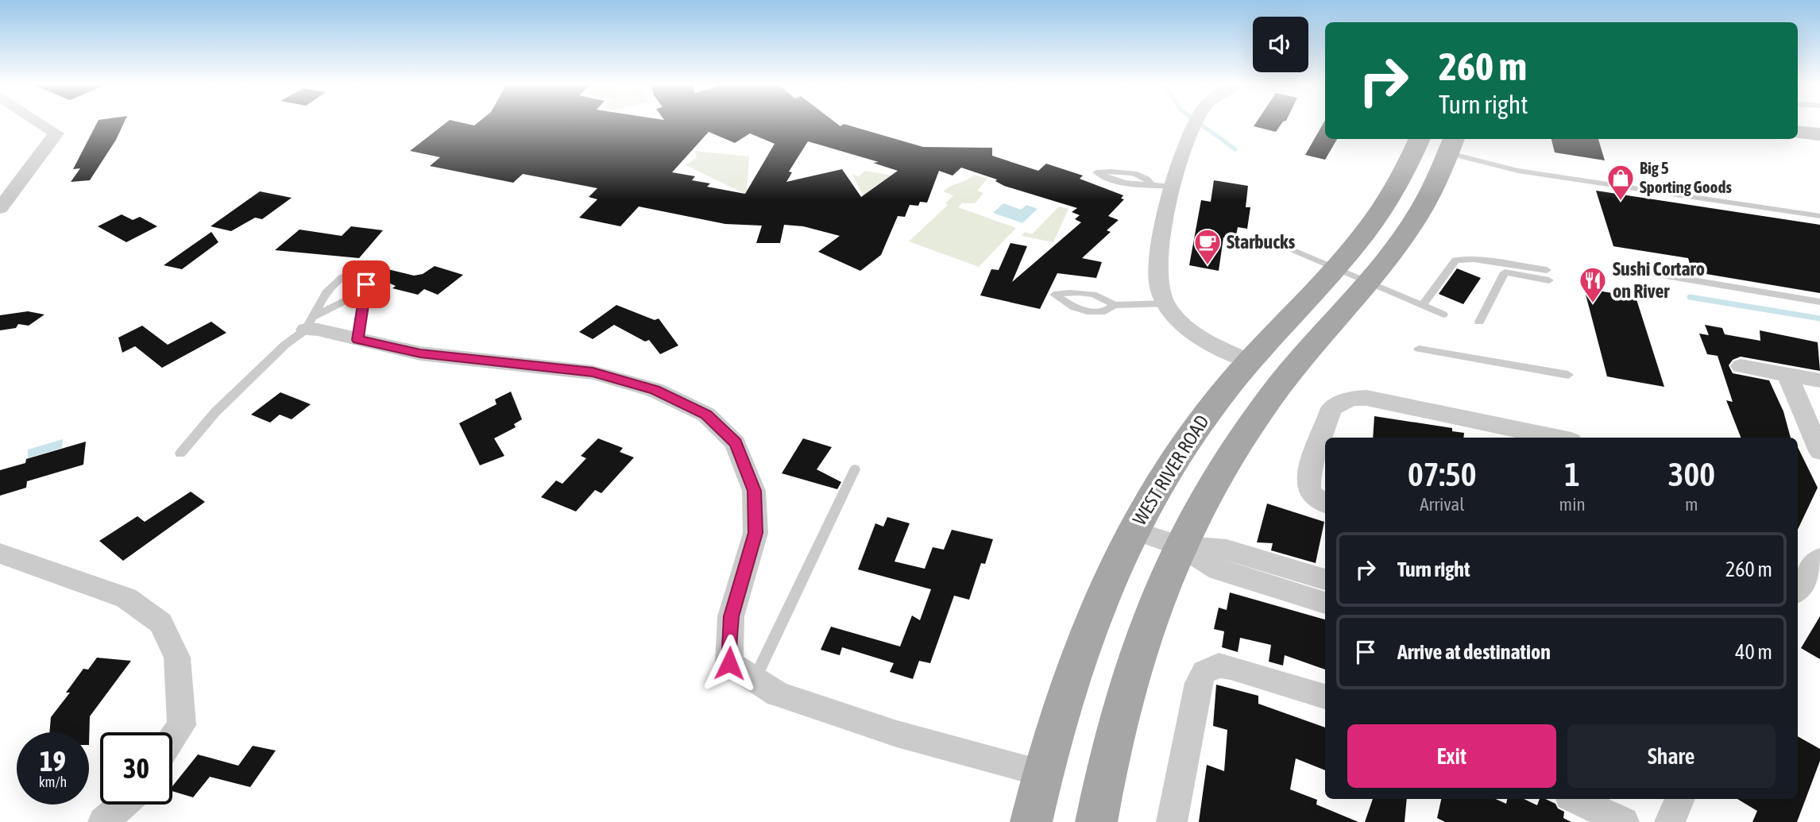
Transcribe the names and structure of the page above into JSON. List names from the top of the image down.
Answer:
{
  "streets": {
    "main road": ["WEST RIVER ROAD"]
  },
  "places": {
    "shop": ["Big 5 Sporting Goods"],
    "cafe": ["Starbucks"],
    "restaurant": ["Sushi Cortaro on River"]
  },
  "page": {
    "turn": ["260 m", "Turn right"],
    "eta": [
      "07:50",
      "Arrival",
      "1",
      "min",
      "300",
      "m"
    ],
    "list": [
      {
        "name": "Turn right",
        "value": "260 m"
      },
      {
        "name": "Arrive at destination",
        "value": "40 m"
      }
    ],
    "buttons": ["Exit", "Share"],
    "speed": "19 km/h",
    "limit": "30"
  }
}
